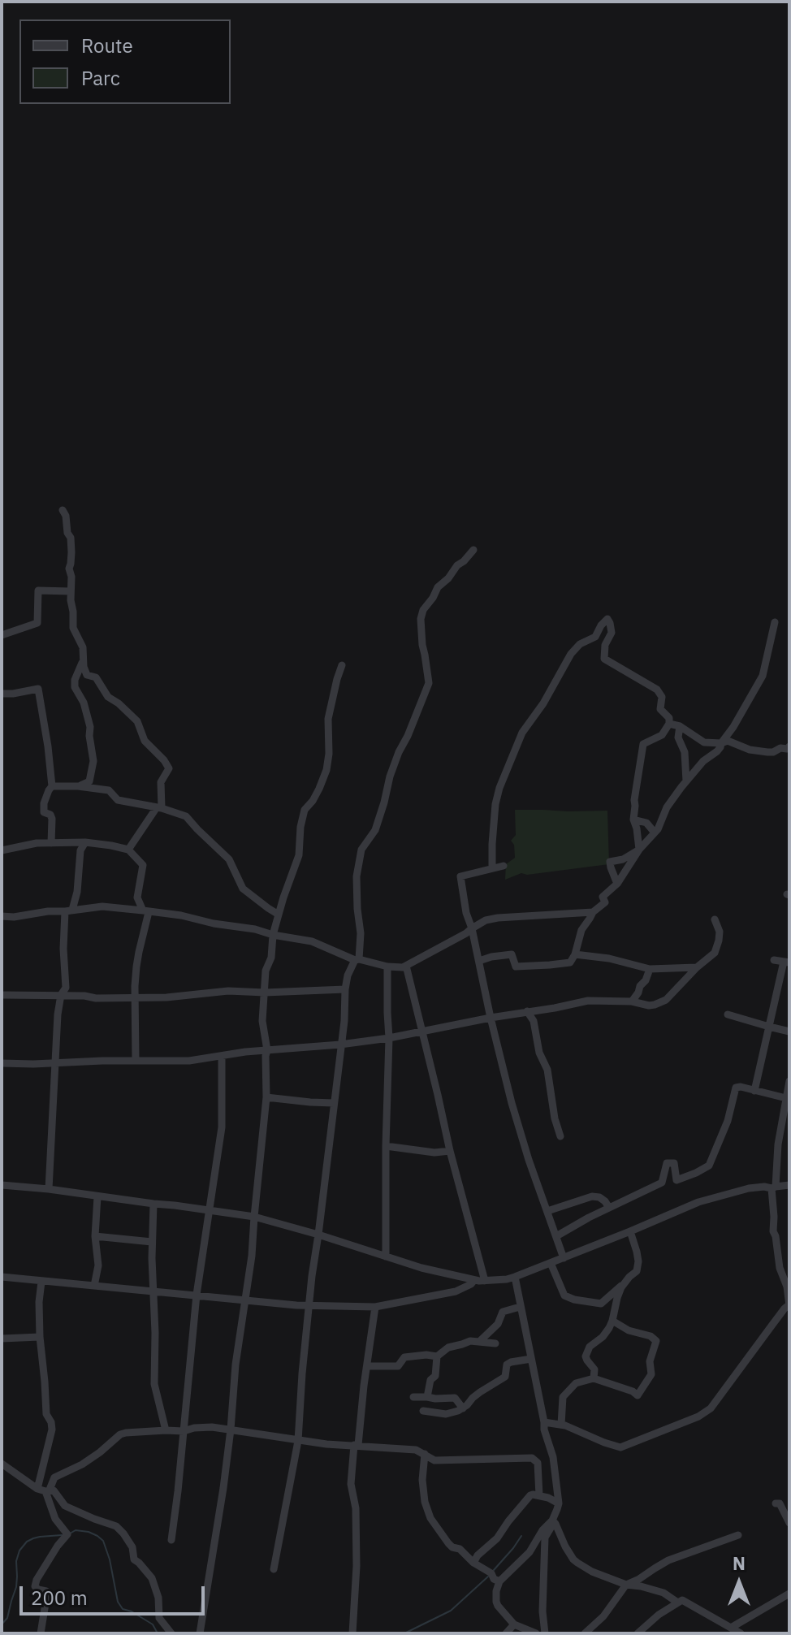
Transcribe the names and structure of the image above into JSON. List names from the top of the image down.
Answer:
{
  "legend": ["Route", "Parc"],
  "scale_bar": "200 m",
  "north": "top"
}
